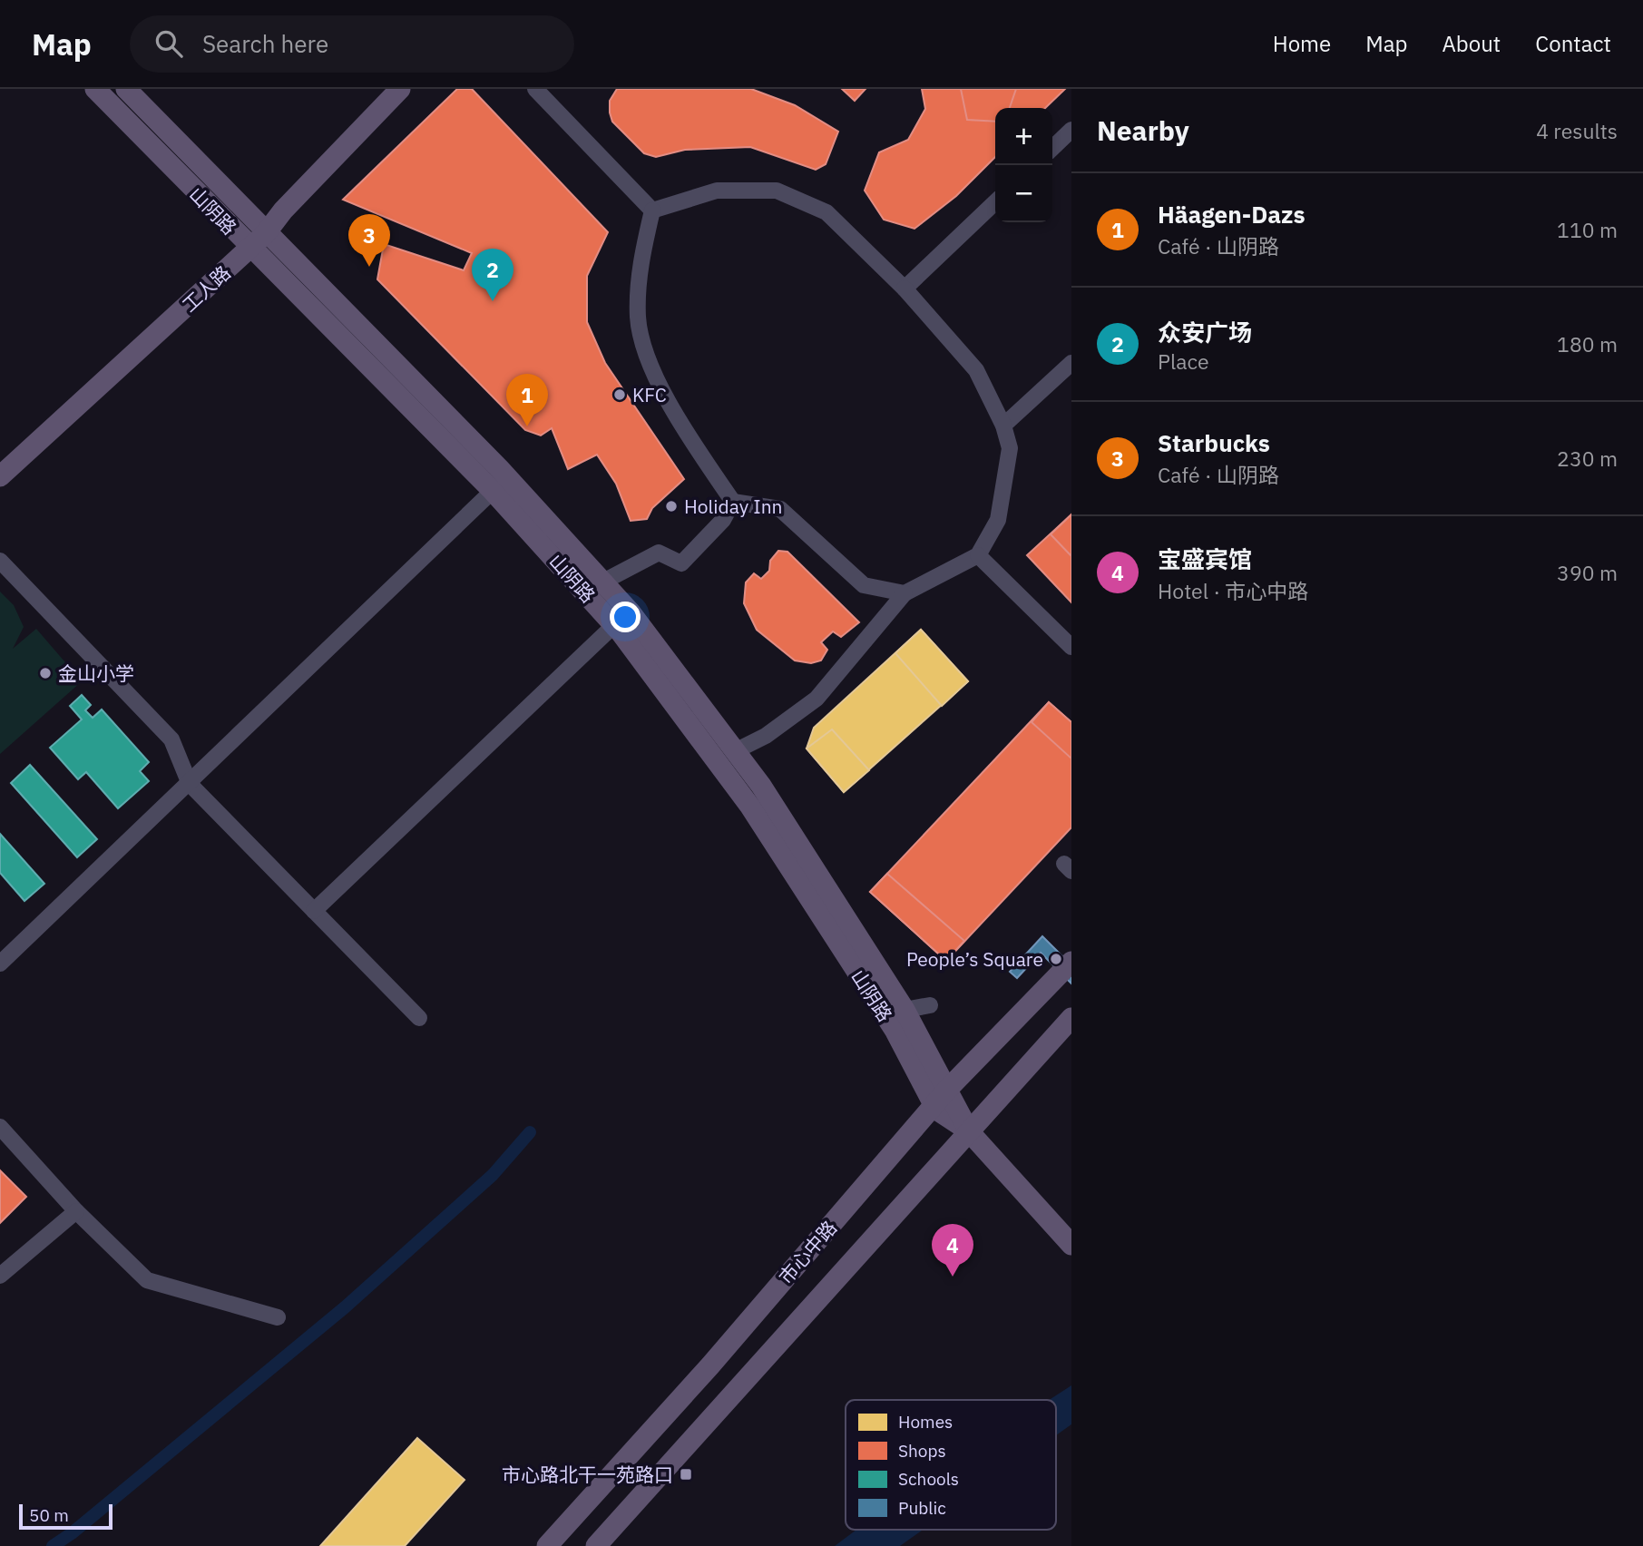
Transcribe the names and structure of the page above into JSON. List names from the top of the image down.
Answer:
{
  "streets": {
    "main road": ["山阴路", "工人路", "市心中路"]
  },
  "crossings": [
    ["山阴路", "工人路"],
    ["山阴路", "市心中路"]
  ],
  "places": {
    "other": [
      "KFC",
      "Holiday Inn",
      "金山小学",
      "People’s Square"
    ],
    "transit": ["市心路北干一苑路口"]
  },
  "legend": [
    "Homes",
    "Shops",
    "Schools",
    "Public"
  ],
  "scale_bar": "50 m",
  "page": {
    "header": "Map",
    "search": "Search here",
    "nav": [
      "Home",
      "Map",
      "About",
      "Contact"
    ],
    "heading": ["Nearby", "4 results"],
    "map_buttons": ["+", "−"],
    "list": [
      {
        "mark": "1",
        "name": "Häagen-Dazs",
        "note": "Café · 山阴路",
        "value": "110 m"
      },
      {
        "mark": "2",
        "name": "众安广场",
        "note": "Place",
        "value": "180 m"
      },
      {
        "mark": "3",
        "name": "Starbucks",
        "note": "Café · 山阴路",
        "value": "230 m"
      },
      {
        "mark": "4",
        "name": "宝盛宾馆",
        "note": "Hotel · 市心中路",
        "value": "390 m"
      }
    ],
    "pins": [
      "3",
      "2",
      "1",
      "4"
    ],
    "scale": "50 m"
  }
}
